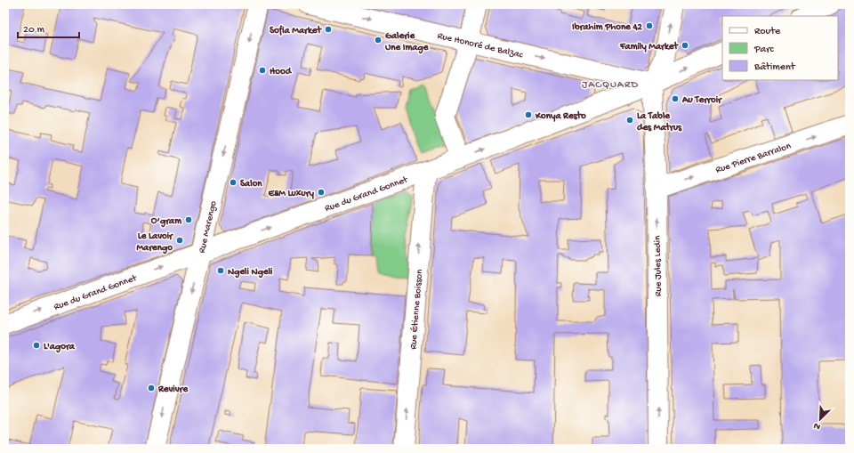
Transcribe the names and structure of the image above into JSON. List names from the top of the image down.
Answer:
{
  "streets": {
    "street": [
      "Rue Honoré de Balzac",
      "Rue Pierre Barralon",
      "Rue du Grand Gonnet",
      "Rue Marengo",
      "Rue Jules Ledin",
      "Rue Étienne Boisson"
    ]
  },
  "crossings": [
    ["Rue Honoré de Balzac", "Rue du Grand Gonnet"],
    ["Rue Honoré de Balzac", "Rue Jules Ledin"],
    ["Rue Pierre Barralon", "Rue Jules Ledin"],
    ["Rue du Grand Gonnet", "Rue Marengo"],
    ["Rue du Grand Gonnet", "Rue Jules Ledin"],
    ["Rue du Grand Gonnet", "Rue Étienne Boisson"]
  ],
  "one_way": [
    "Rue Honoré de Balzac",
    "Rue Pierre Barralon",
    "Rue du Grand Gonnet",
    "Rue Marengo",
    "Rue Jules Ledin",
    "Rue Étienne Boisson"
  ],
  "districts": ["JACQUARD"],
  "places": [
    "Ibrahim Phone 42",
    "Sofia Market",
    "Galerie Une Image",
    "Family Market",
    "Hood",
    "Au Terroir",
    "Konya Resto",
    "La Table des Matrus",
    "Salon",
    "E&M Luxury",
    "O’gram",
    "Le Lavoir Marengo",
    "Ngeli Ngeli",
    "L'agora",
    "Revivre"
  ],
  "legend": ["Route", "Parc", "Bâtiment"],
  "scale_bar": "20 m",
  "north": "bottom left"
}
